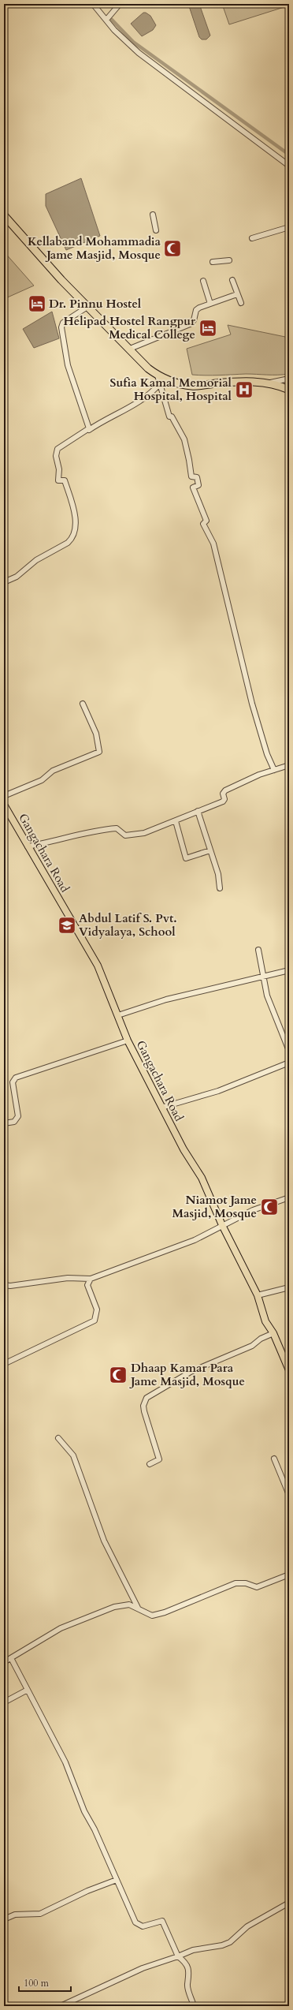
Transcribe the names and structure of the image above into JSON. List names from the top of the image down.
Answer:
{
  "streets": {
    "main road": ["Gangachara Road"]
  },
  "places": {
    "mosque": ["Kellaband Mohammadia Jame Masjid, Mosque", "Niamot Jame Masjid, Mosque", "Dhaap Kamar Para Jame Masjid, Mosque"],
    "hotel": ["Dr. Pinnu Hostel", "Helipad Hostel Rangpur Medical College"],
    "hospital": ["Sufia Kamal Memorial Hospital, Hospital"],
    "school or university": ["Abdul Latif S. Pvt. Vidyalaya, School"]
  },
  "scale_bar": "100 m"
}
